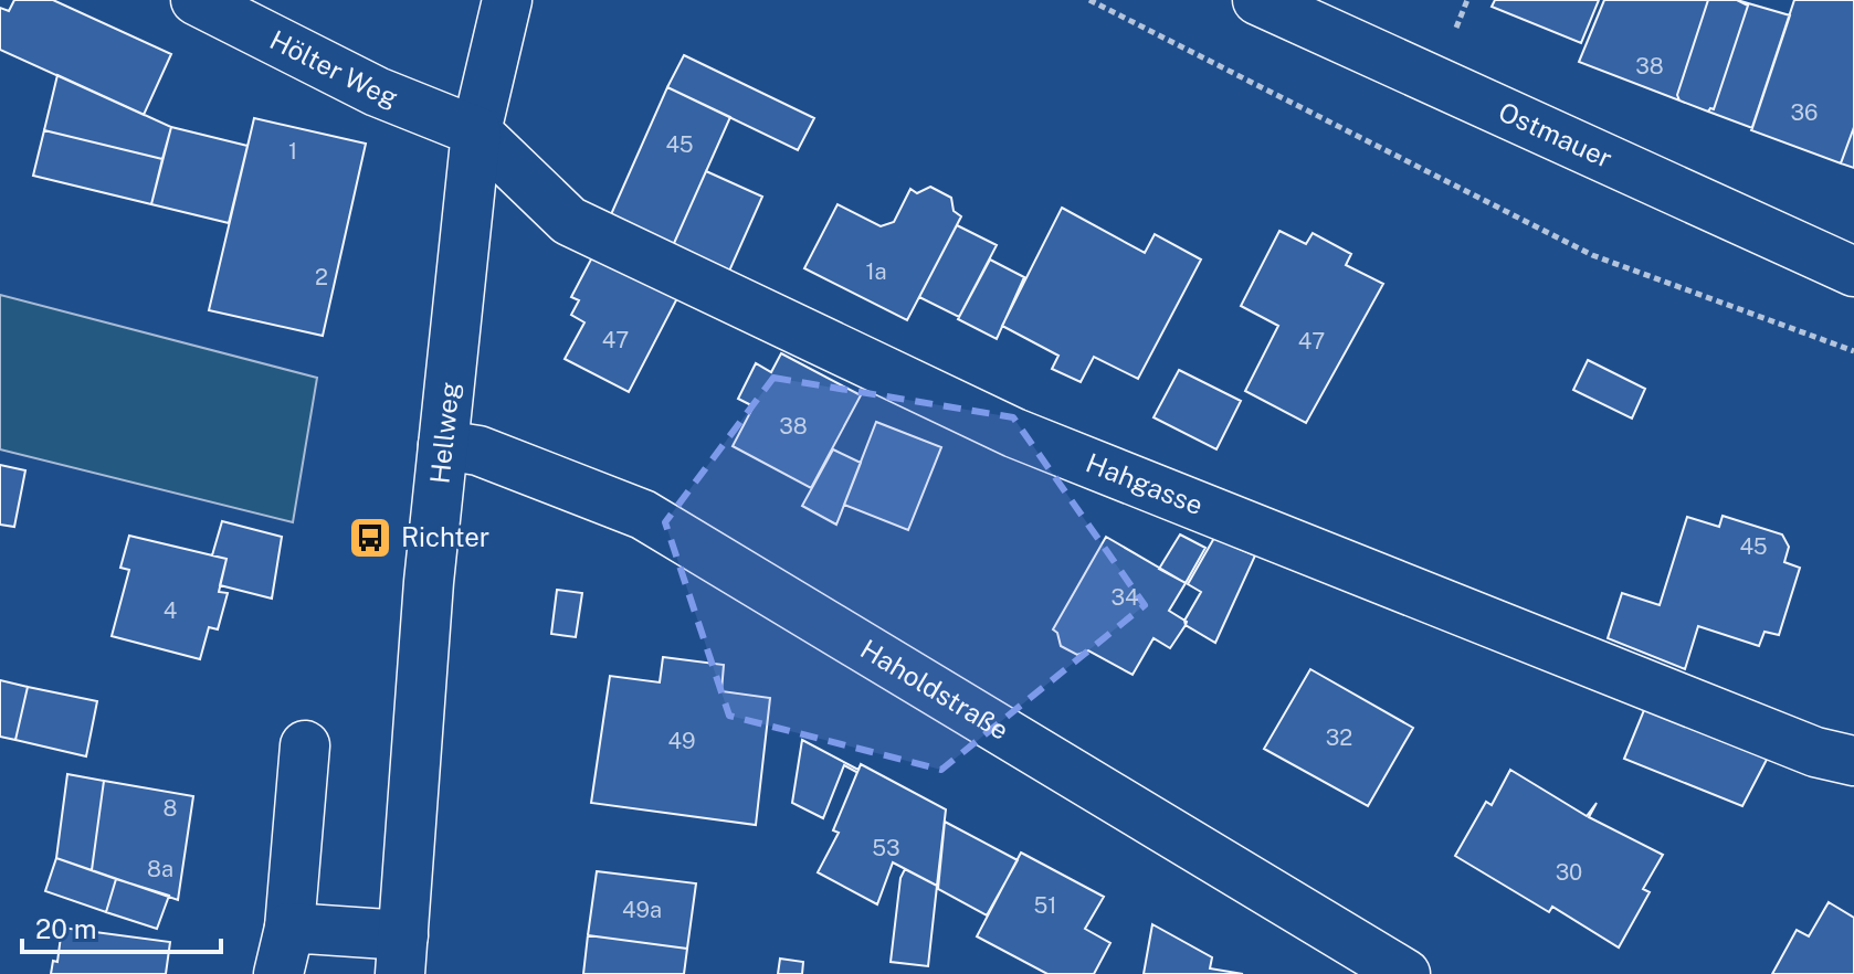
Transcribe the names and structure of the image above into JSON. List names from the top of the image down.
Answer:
{
  "streets": {
    "street": [
      "Hölter Weg",
      "Ostmauer",
      "Hellweg",
      "Hahgasse",
      "Haholdstraße"
    ]
  },
  "crossings": [
    ["Hölter Weg", "Hellweg"],
    ["Hölter Weg", "Hahgasse"],
    ["Hellweg", "Hahgasse"],
    ["Hellweg", "Haholdstraße"]
  ],
  "places": {
    "bus stop": ["Richter"]
  },
  "house_numbers": [
    "38",
    "36",
    "45",
    "1",
    "1a",
    "2",
    "47",
    "47",
    "38",
    "45",
    "34",
    "4",
    "32",
    "49",
    "8",
    "53",
    "8a",
    "30",
    "51",
    "49a"
  ],
  "scale_bar": "20 m"
}
